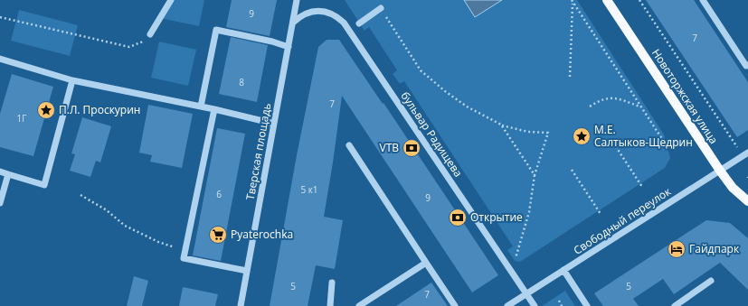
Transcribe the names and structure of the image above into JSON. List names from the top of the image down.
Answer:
{
  "streets": {
    "main road": ["Новоторжская улица"],
    "street": ["бульвар Радищева", "Тверская площадь", "Свободный переулок"]
  },
  "crossings": [
    ["Новоторжская улица", "Свободный переулок"],
    ["бульвар Радищева", "Тверская площадь"],
    ["бульвар Радищева", "Свободный переулок"]
  ],
  "places": {
    "place": ["П.Л. Проскурин", "М.Е. Салтыков-Щедрин"],
    "bank": ["VTB", "Открытие"],
    "supermarket": ["Pyaterochka"],
    "hotel": ["Гайдпарк"]
  },
  "house_numbers": [
    "9",
    "7",
    "8",
    "7",
    "1Г",
    "5 к1",
    "6",
    "9",
    "5",
    "5",
    "7"
  ]
}
